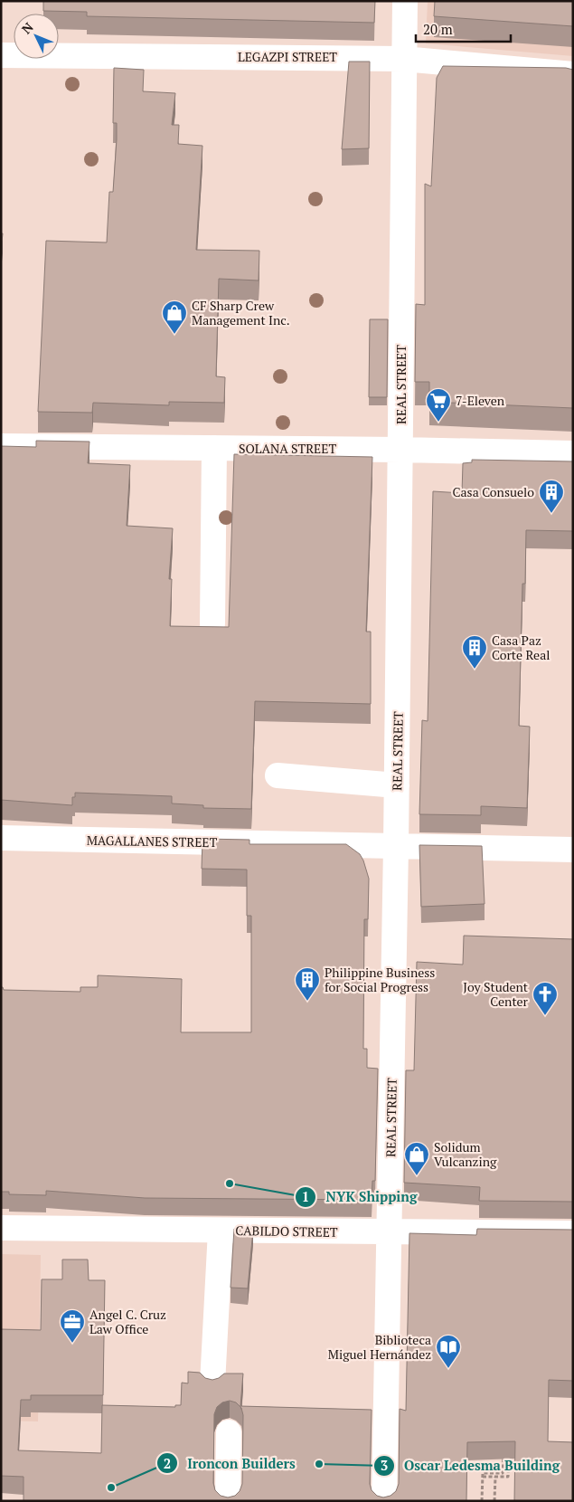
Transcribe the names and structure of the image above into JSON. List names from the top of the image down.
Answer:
{
  "streets": {
    "street": [
      "LEGAZPI STREET",
      "REAL STREET",
      "SOLANA STREET",
      "MAGALLANES STREET",
      "CABILDO STREET"
    ]
  },
  "crossings": [
    ["LEGAZPI STREET", "REAL STREET"],
    ["REAL STREET", "SOLANA STREET"],
    ["REAL STREET", "MAGALLANES STREET"],
    ["REAL STREET", "CABILDO STREET"]
  ],
  "places": {
    "shop": ["CF Sharp Crew Management Inc.", "Solidum Vulcanzing"],
    "supermarket": ["7-Eleven"],
    "building": ["Casa Consuelo", "Casa Paz Corte Real", "Philippine Business for Social Progress"],
    "church": ["Joy Student Center"],
    "other": ["NYK Shipping", "Oscar Ledesma Building", "Ironcon Builders"],
    "office": ["Angel C. Cruz Law Office"],
    "library": ["Biblioteca Miguel Hernández"]
  },
  "scale_bar": "20 m",
  "north": "top left"
}
